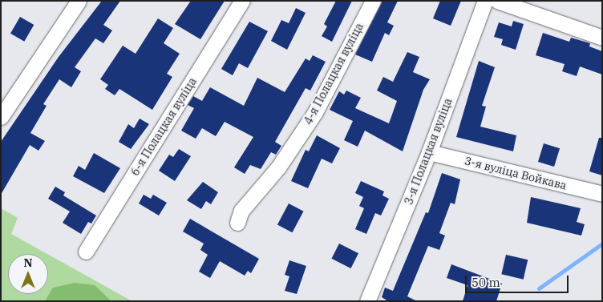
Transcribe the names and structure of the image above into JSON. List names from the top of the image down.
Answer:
{
  "streets": {
    "street": [
      "4-я Полацкая вуліца",
      "6-я Полацкая вуліца",
      "3-я Полацкая вуліца",
      "3-я вуліца Войкава"
    ]
  },
  "crossings": [
    ["3-я Полацкая вуліца", "3-я вуліца Войкава"]
  ],
  "scale_bar": "50 m",
  "north": "top"
}
